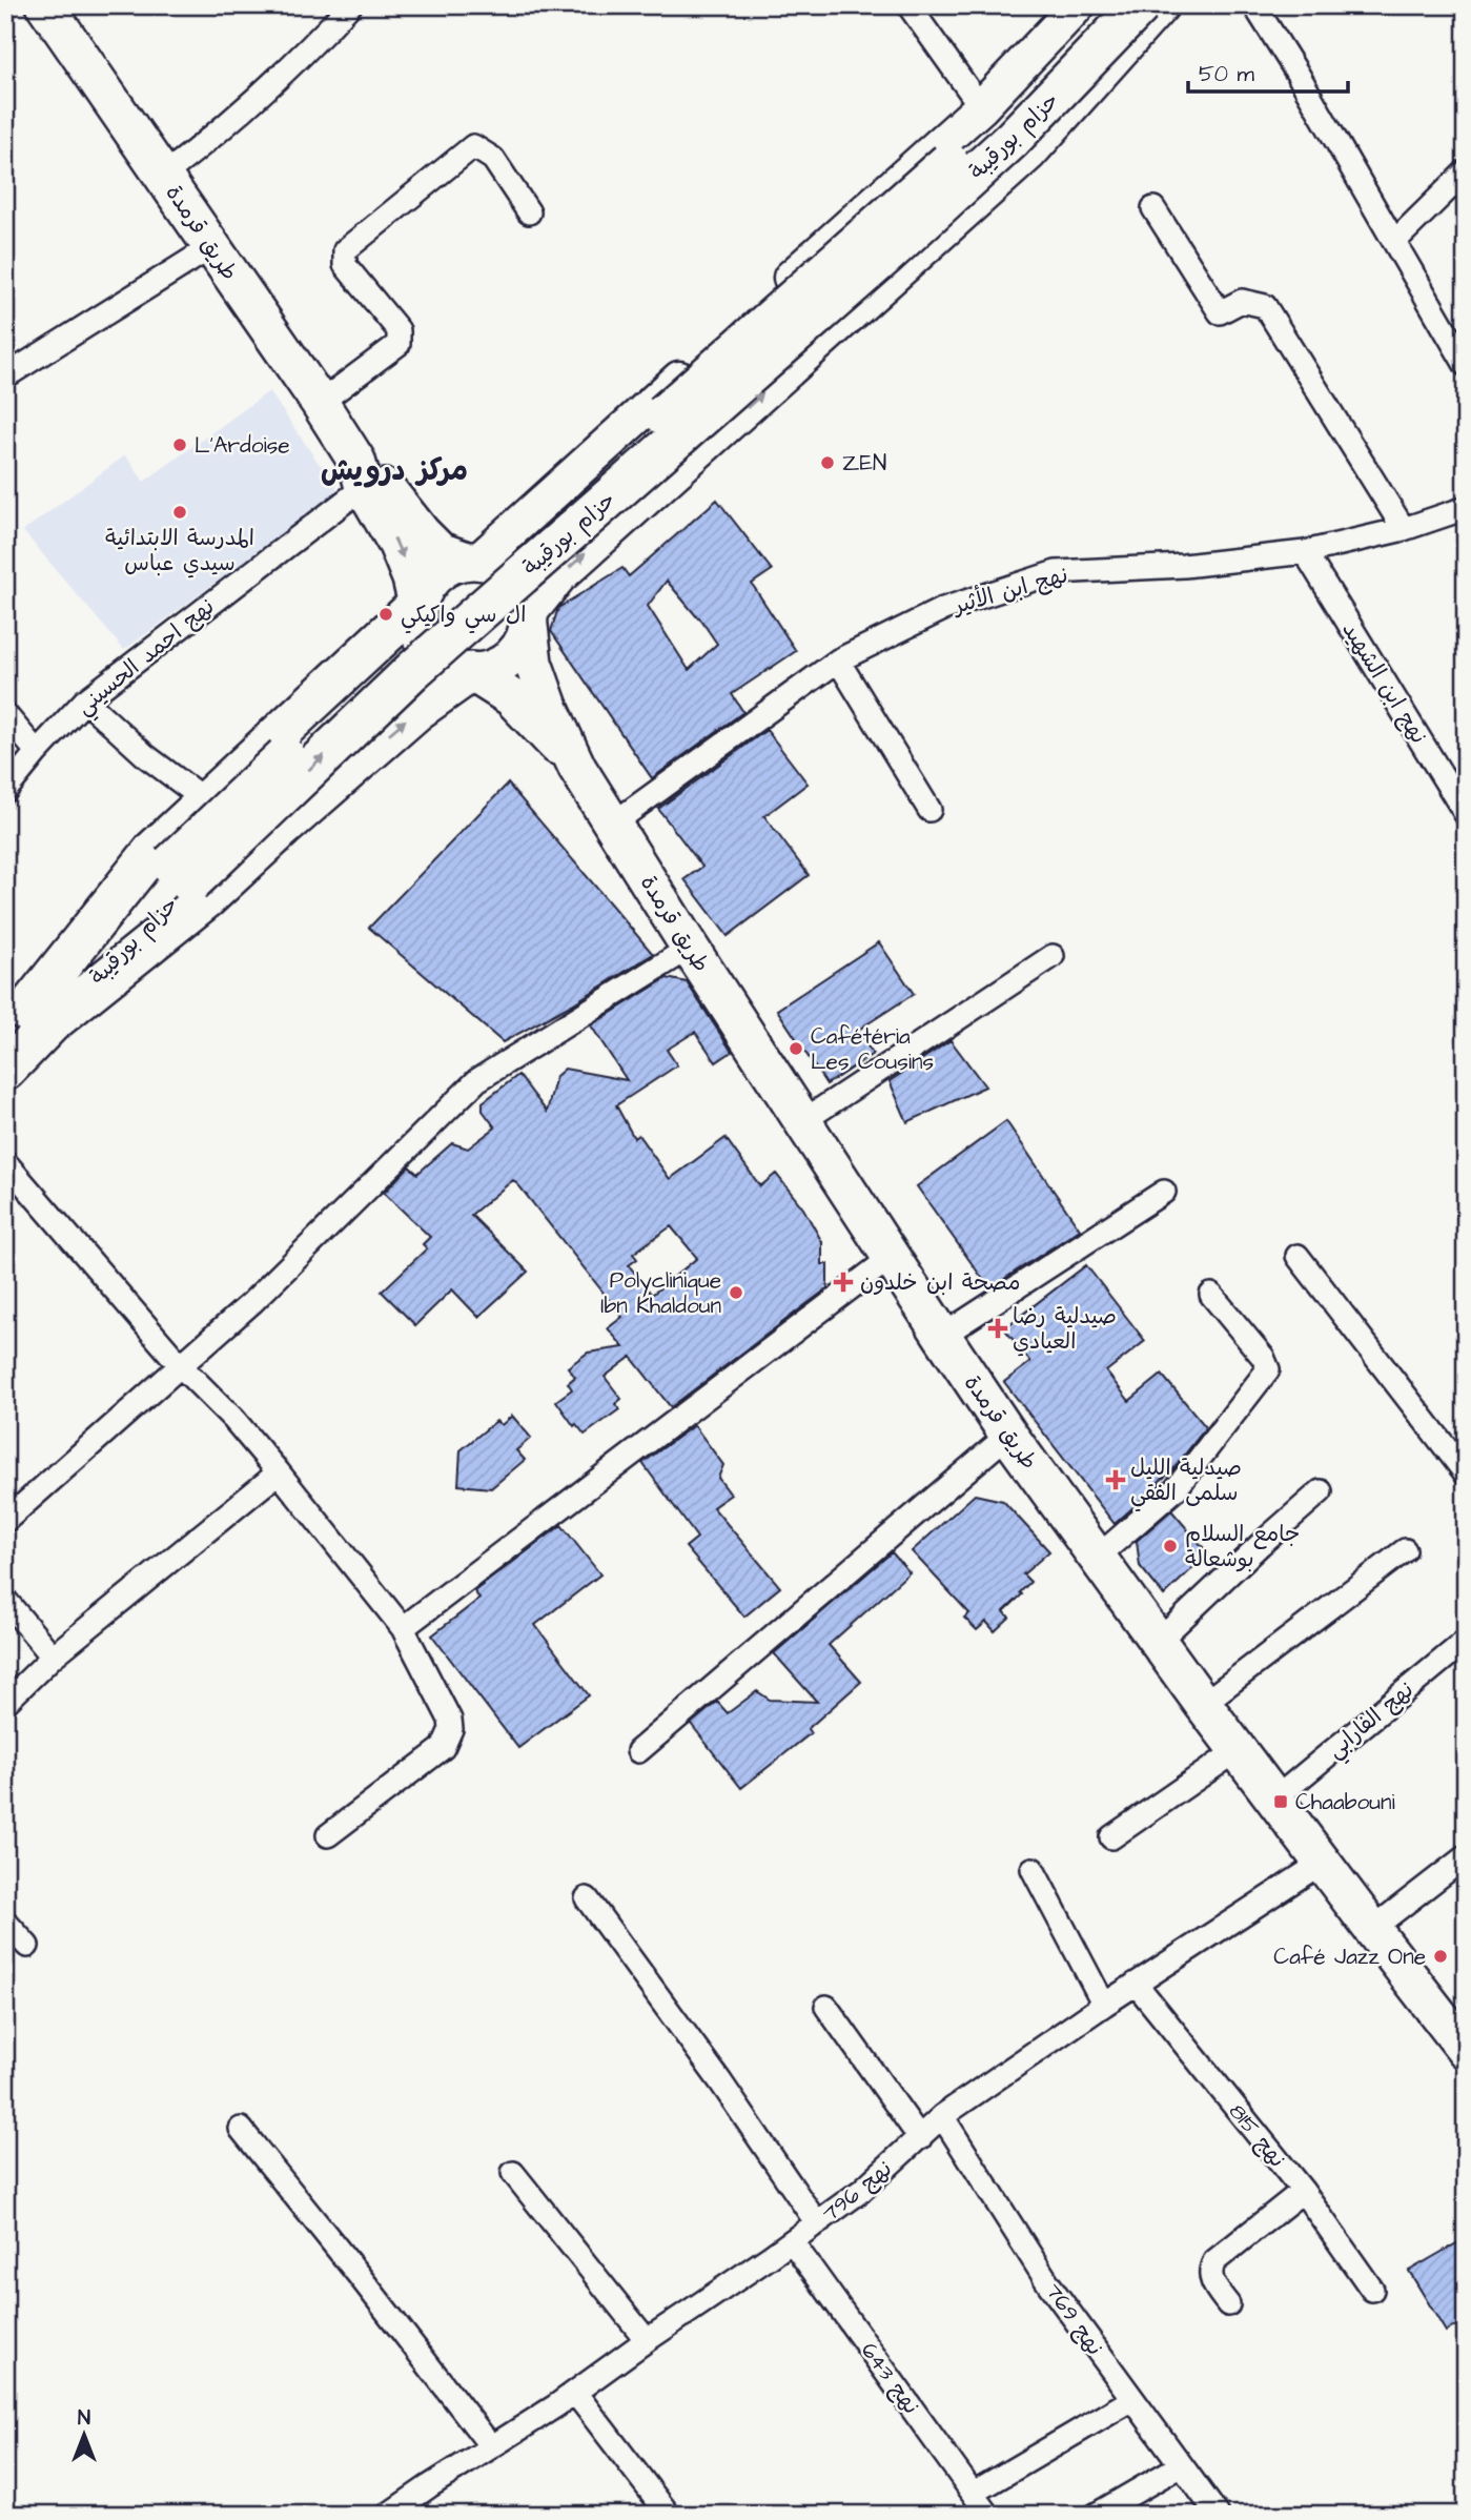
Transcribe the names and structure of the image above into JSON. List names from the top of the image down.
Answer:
{
  "streets": {
    "highway": ["حزام بورقيبة"],
    "main road": ["طريق قرمدة"],
    "street": [
      "نهج ابن الأثير",
      "نهج احمد الحسيني",
      "نهج ابن الشهيد",
      "نهج الفارابي",
      "نهج 815",
      "نهج 796",
      "نهج 769",
      "نهج 643"
    ]
  },
  "crossings": [
    ["حزام بورقيبة", "طريق قرمدة"],
    ["طريق قرمدة", "نهج ابن الأثير"],
    ["طريق قرمدة", "نهج احمد الحسيني"],
    ["طريق قرمدة", "نهج الفارابي"],
    ["طريق قرمدة", "نهج 796"],
    ["نهج ابن الأثير", "نهج ابن الشهيد"],
    ["نهج 815", "نهج 796"],
    ["نهج 796", "نهج 769"],
    ["نهج 796", "نهج 643"]
  ],
  "districts": ["مركز درويش"],
  "places": {
    "other": [
      "L'Ardoise",
      "ZEN",
      "المدرسة الابتدائية سيدي عباس",
      "ال سي واكيكي",
      "Cafétéria Les Cousins",
      "Polyclinique Ibn Khaldoun",
      "جامع السلام بوشعالة",
      "Café Jazz One"
    ],
    "health": ["مصحة ابن خلدون", "صيدلية رضا العيادي", "صيدلية الليل سلمى الفقي"],
    "transit": ["Chaabouni"]
  },
  "scale_bar": "50 m",
  "north": "top"
}
